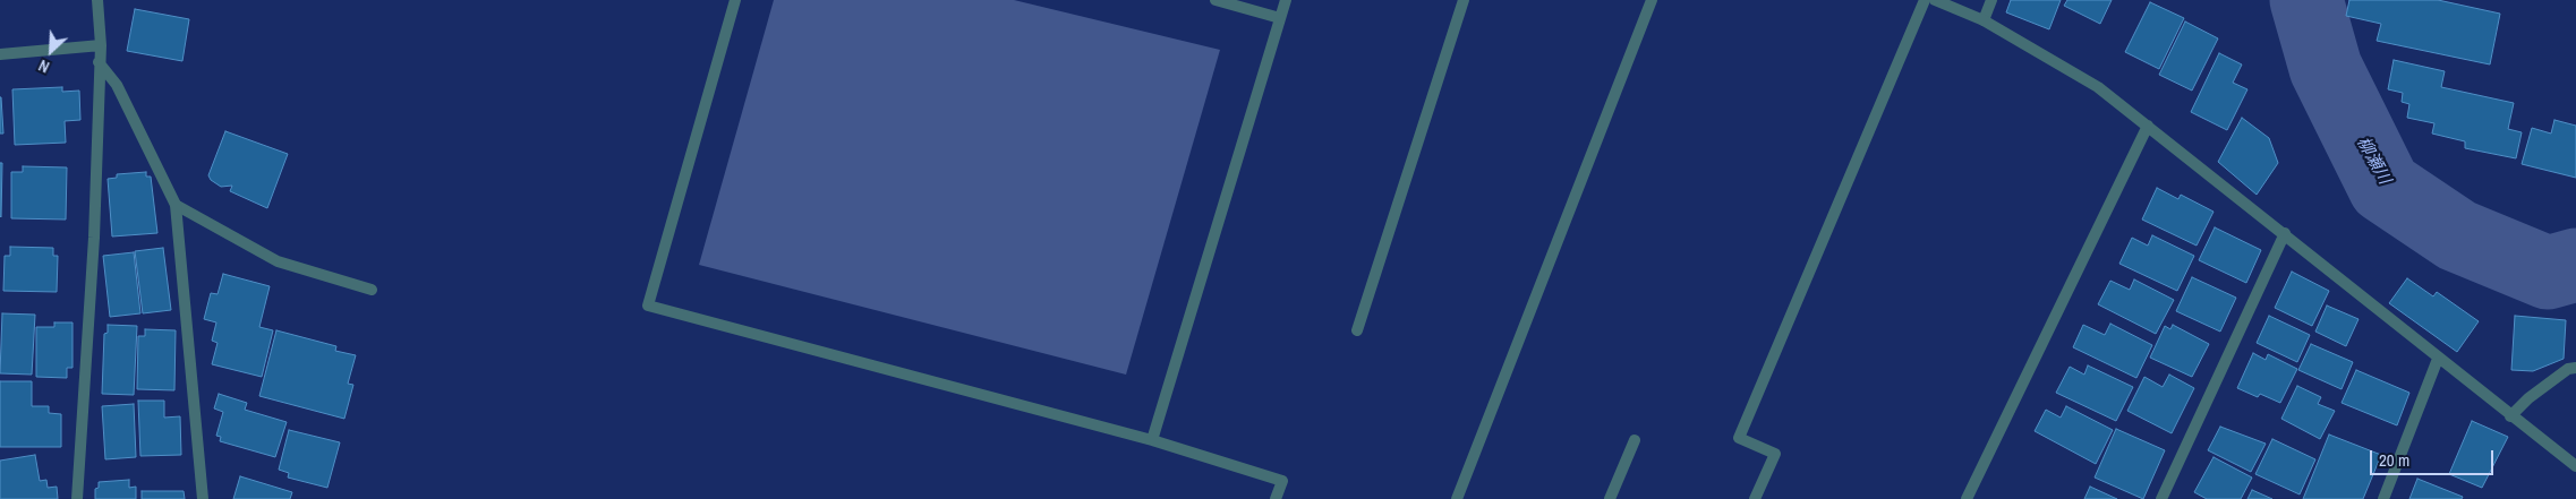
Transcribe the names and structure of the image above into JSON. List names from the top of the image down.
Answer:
{
  "water": ["柳瀬川"],
  "scale_bar": "20 m",
  "north": "bottom left"
}
